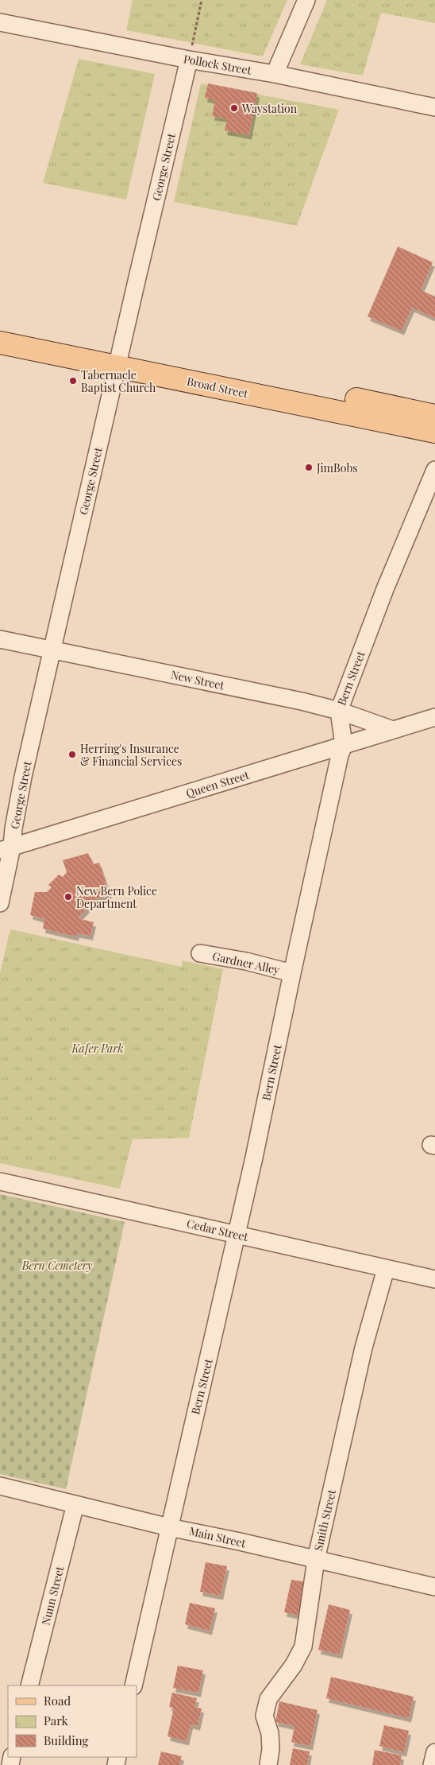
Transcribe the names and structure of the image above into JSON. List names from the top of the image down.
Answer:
{
  "streets": {
    "main road": ["Broad Street"],
    "street": [
      "Pollock Street",
      "George Street",
      "Bern Street",
      "New Street",
      "Queen Street",
      "Gardner Alley",
      "Cedar Street",
      "Smith Street",
      "Main Street",
      "Nunn Street"
    ]
  },
  "crossings": [
    ["Pollock Street", "George Street"],
    ["George Street", "Broad Street"],
    ["George Street", "New Street"],
    ["George Street", "Queen Street"],
    ["Bern Street", "New Street"],
    ["Bern Street", "Queen Street"],
    ["Bern Street", "Gardner Alley"],
    ["Bern Street", "Cedar Street"],
    ["Bern Street", "Main Street"],
    ["New Street", "Queen Street"],
    ["Cedar Street", "Smith Street"],
    ["Smith Street", "Main Street"],
    ["Main Street", "Nunn Street"]
  ],
  "parks": ["Kafer Park", "Bern Cemetery"],
  "places": [
    "Waystation",
    "Tabernacle Baptist Church",
    "JimBobs",
    "Herring's Insurance & Financial Services",
    "New Bern Police Department"
  ],
  "legend": ["Road", "Park", "Building"]
}
